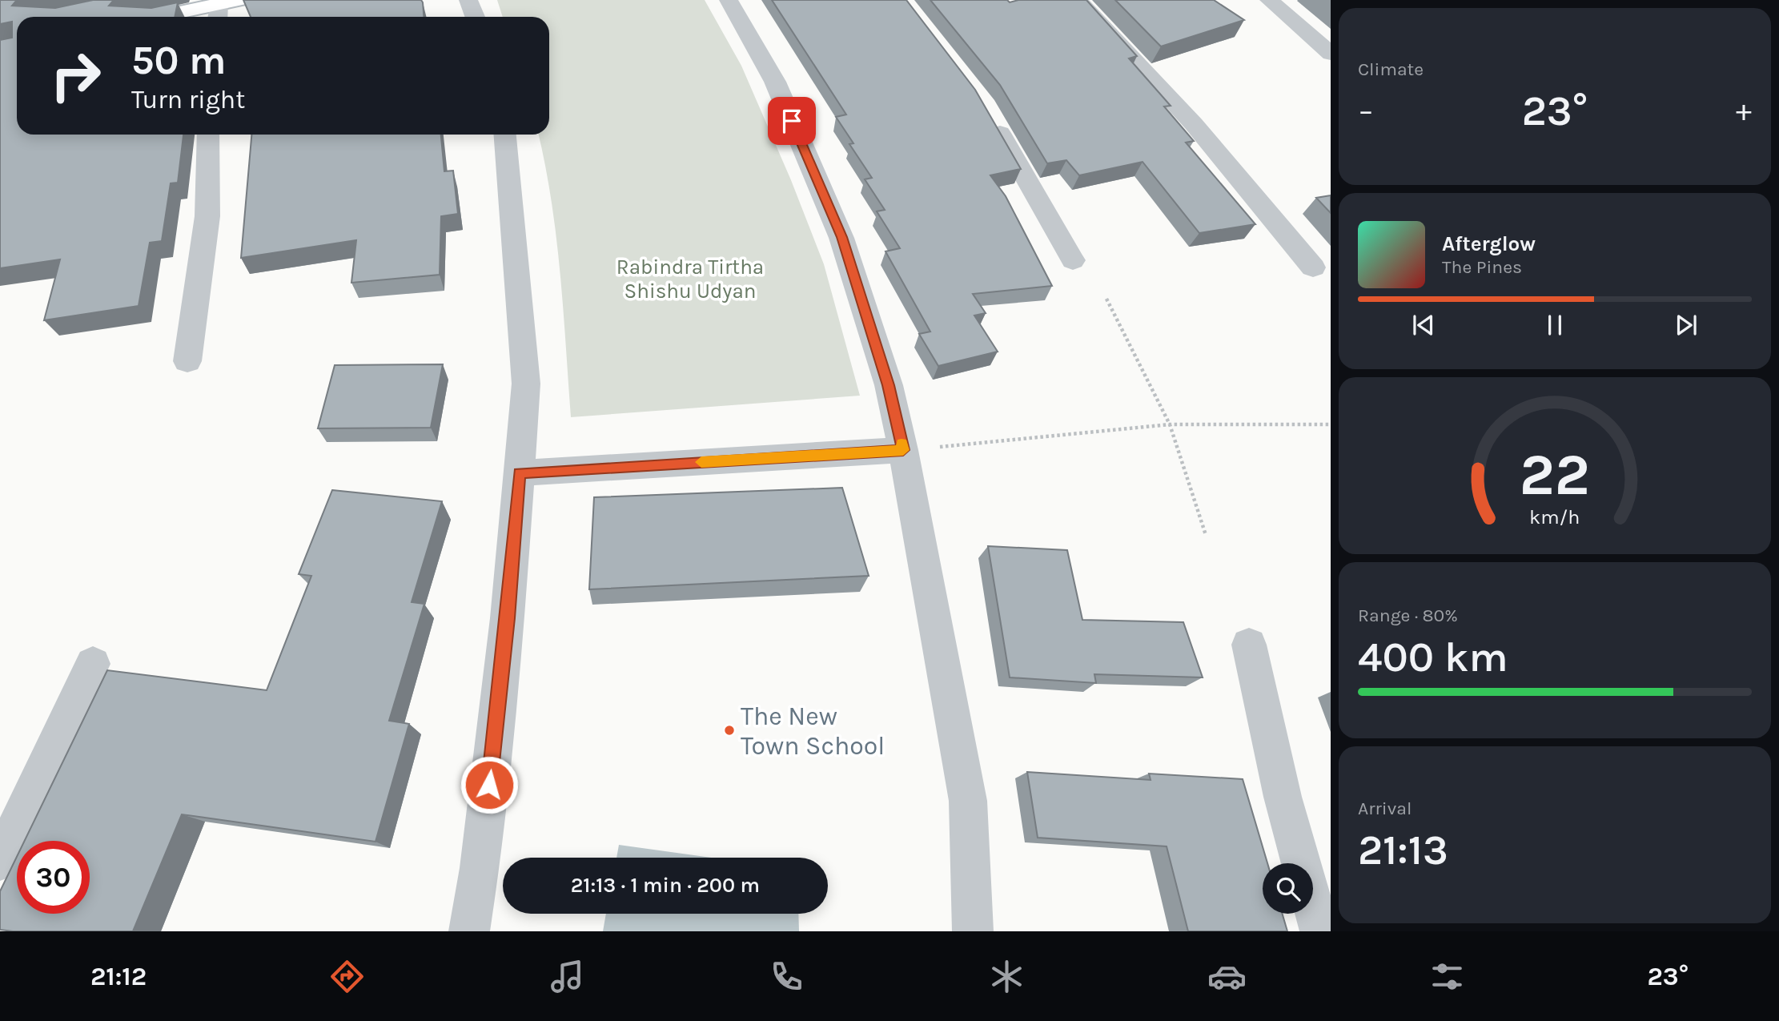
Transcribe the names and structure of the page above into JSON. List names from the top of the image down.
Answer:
{
  "parks": ["Rabindra Tirtha Shishu Udyan"],
  "places": ["The New Town School"],
  "page": {
    "tile": [
      "Climate",
      ["Range · 80%", "400 km"],
      ["Arrival", "21:13"]
    ],
    "turn": ["50 m", "Turn right"],
    "heat": ["−", "23°", "+"],
    "song": ["Afterglow", "The Pines"],
    "limit": "30",
    "trip": "21:13 · 1 min · 200 m",
    "tabs": ["21:12", "23°"],
    "gauge": ["22", "km/h"]
  }
}
